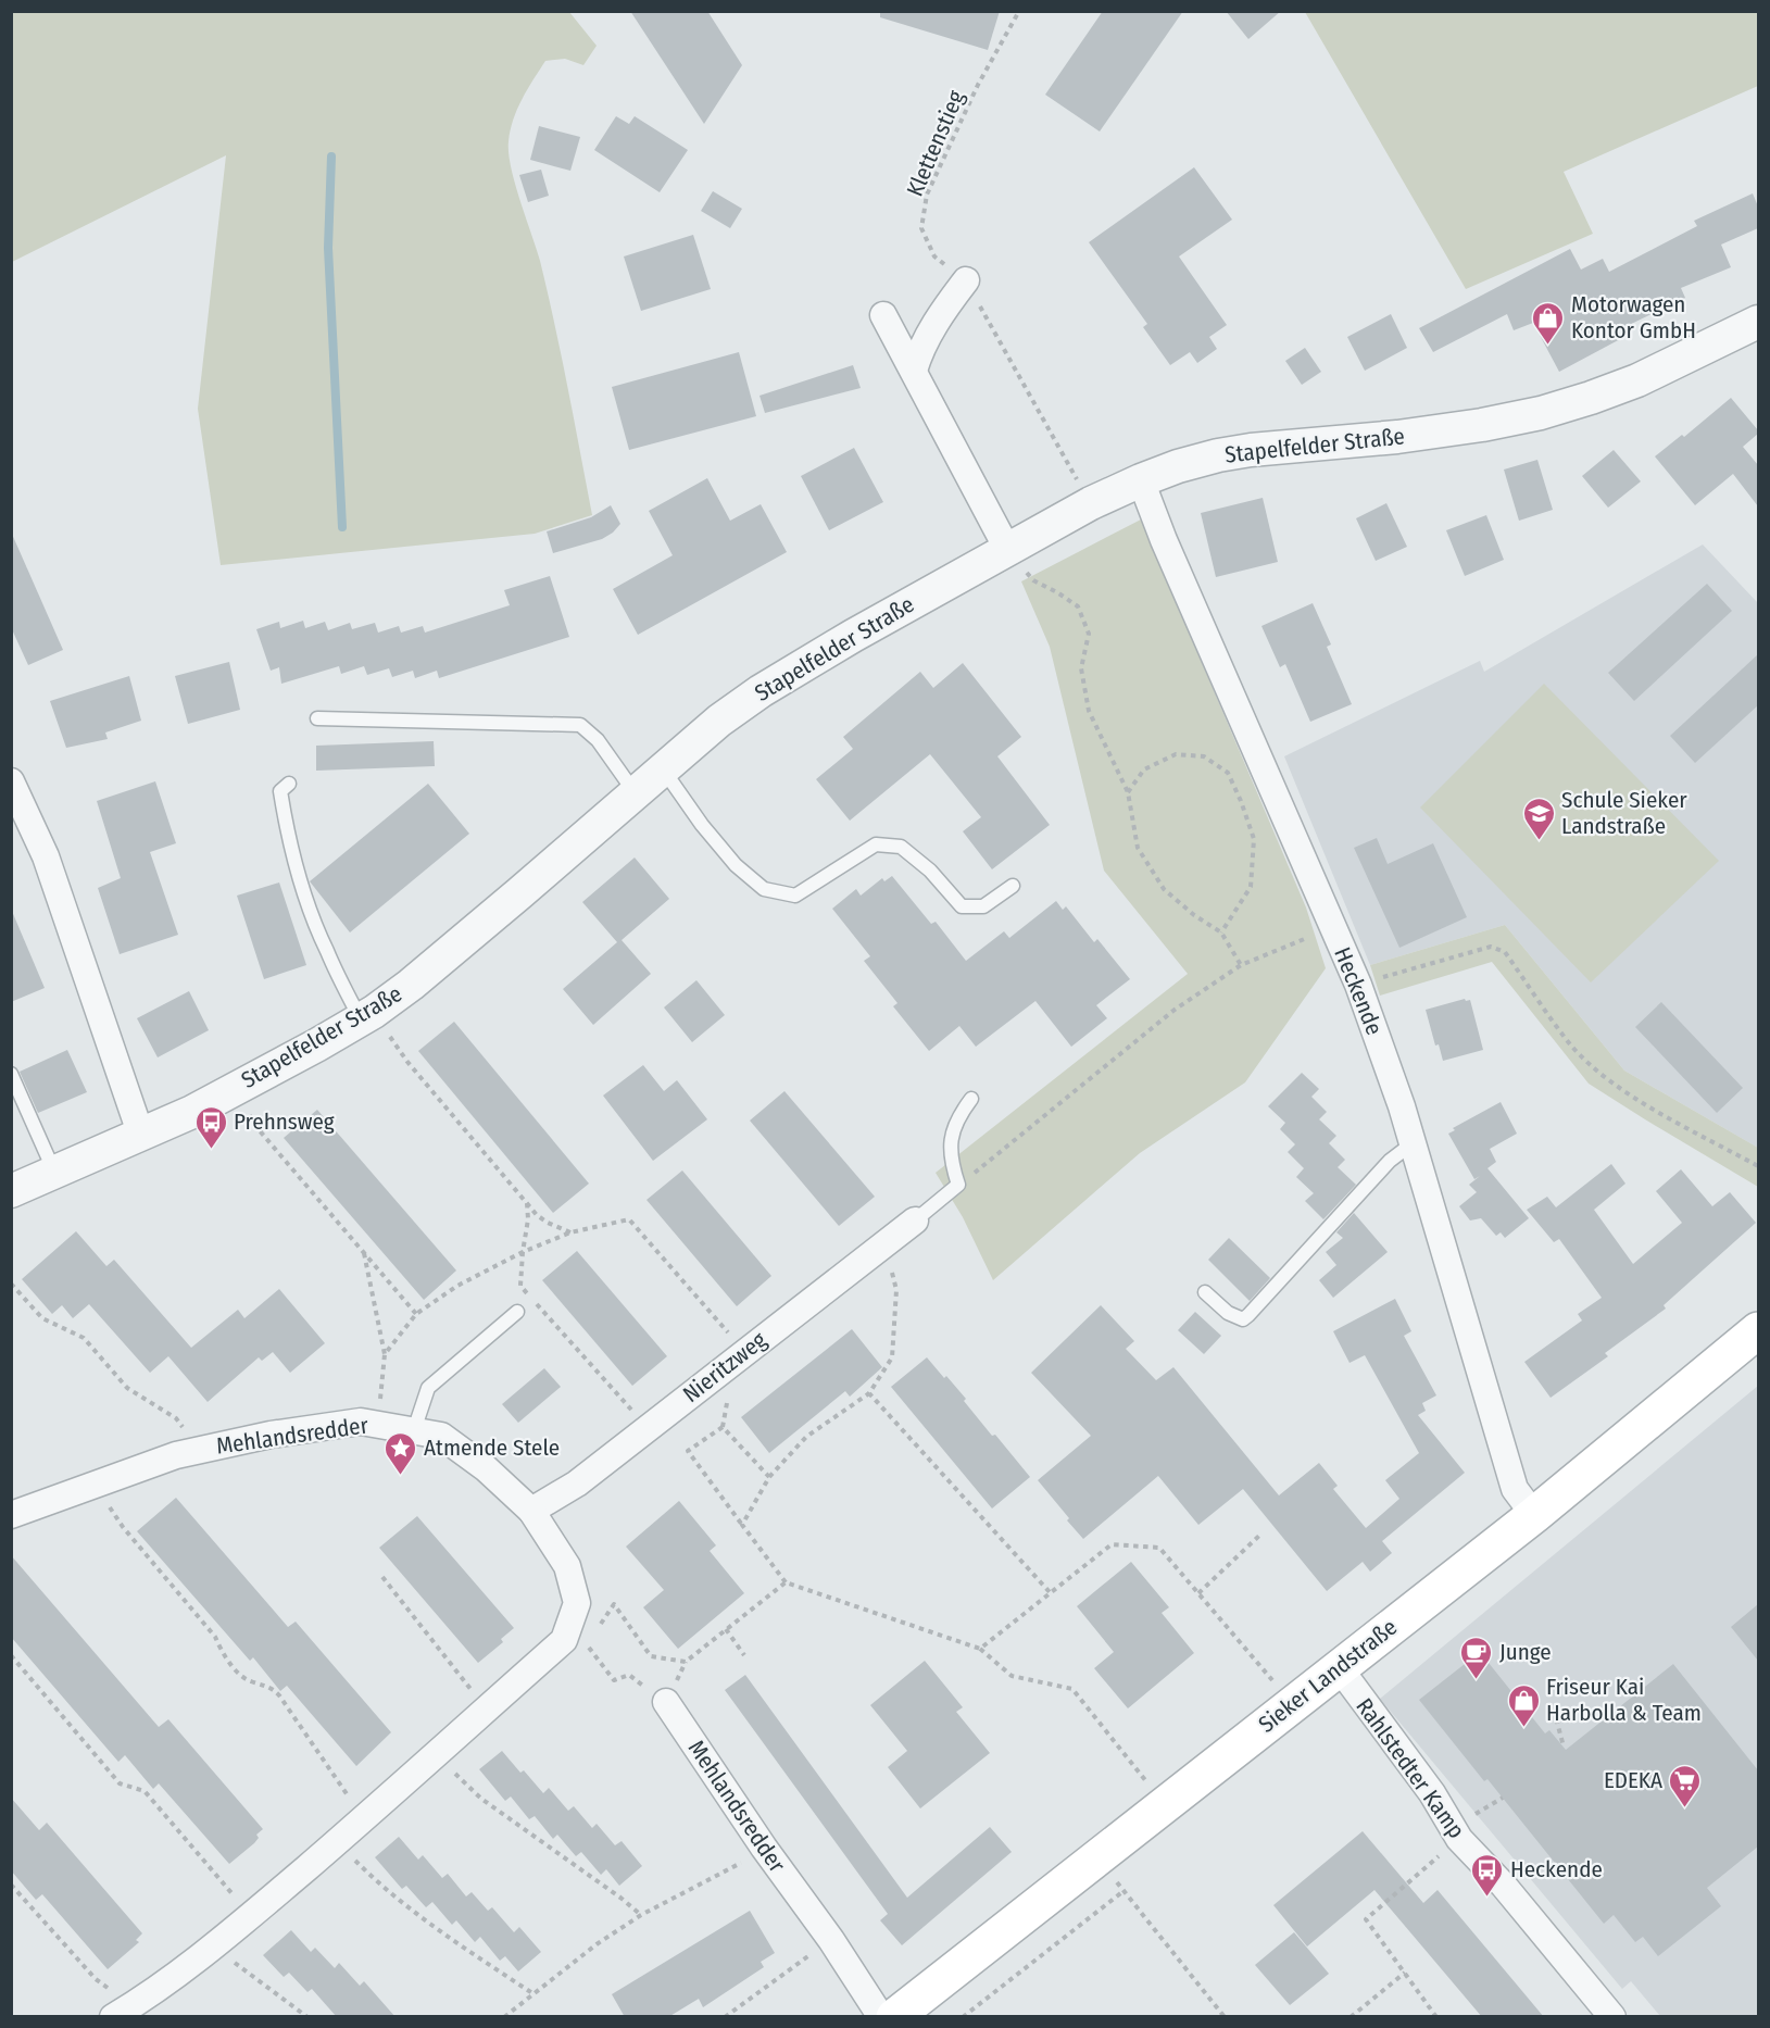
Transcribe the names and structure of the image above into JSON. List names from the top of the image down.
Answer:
{
  "streets": {
    "main road": ["Sieker Landstraße"],
    "street": [
      "Stapelfelder Straße",
      "Heckende",
      "Nieritzweg",
      "Mehlandsredder",
      "Rahlstedter Kamp"
    ],
    "path": ["Klettenstieg"]
  },
  "crossings": [
    ["Stapelfelder Straße", "Heckende"],
    ["Heckende", "Sieker Landstraße"],
    ["Nieritzweg", "Mehlandsredder"],
    ["Sieker Landstraße", "Rahlstedter Kamp"]
  ],
  "places": {
    "shop": ["Motorwagen Kontor GmbH", "Friseur Kai Harbolla & Team"],
    "school or university": ["Schule Sieker Landstraße"],
    "bus stop": ["Prehnsweg", "Heckende"],
    "place": ["Atmende Stele"],
    "cafe": ["Junge"],
    "supermarket": ["EDEKA"]
  }
}
